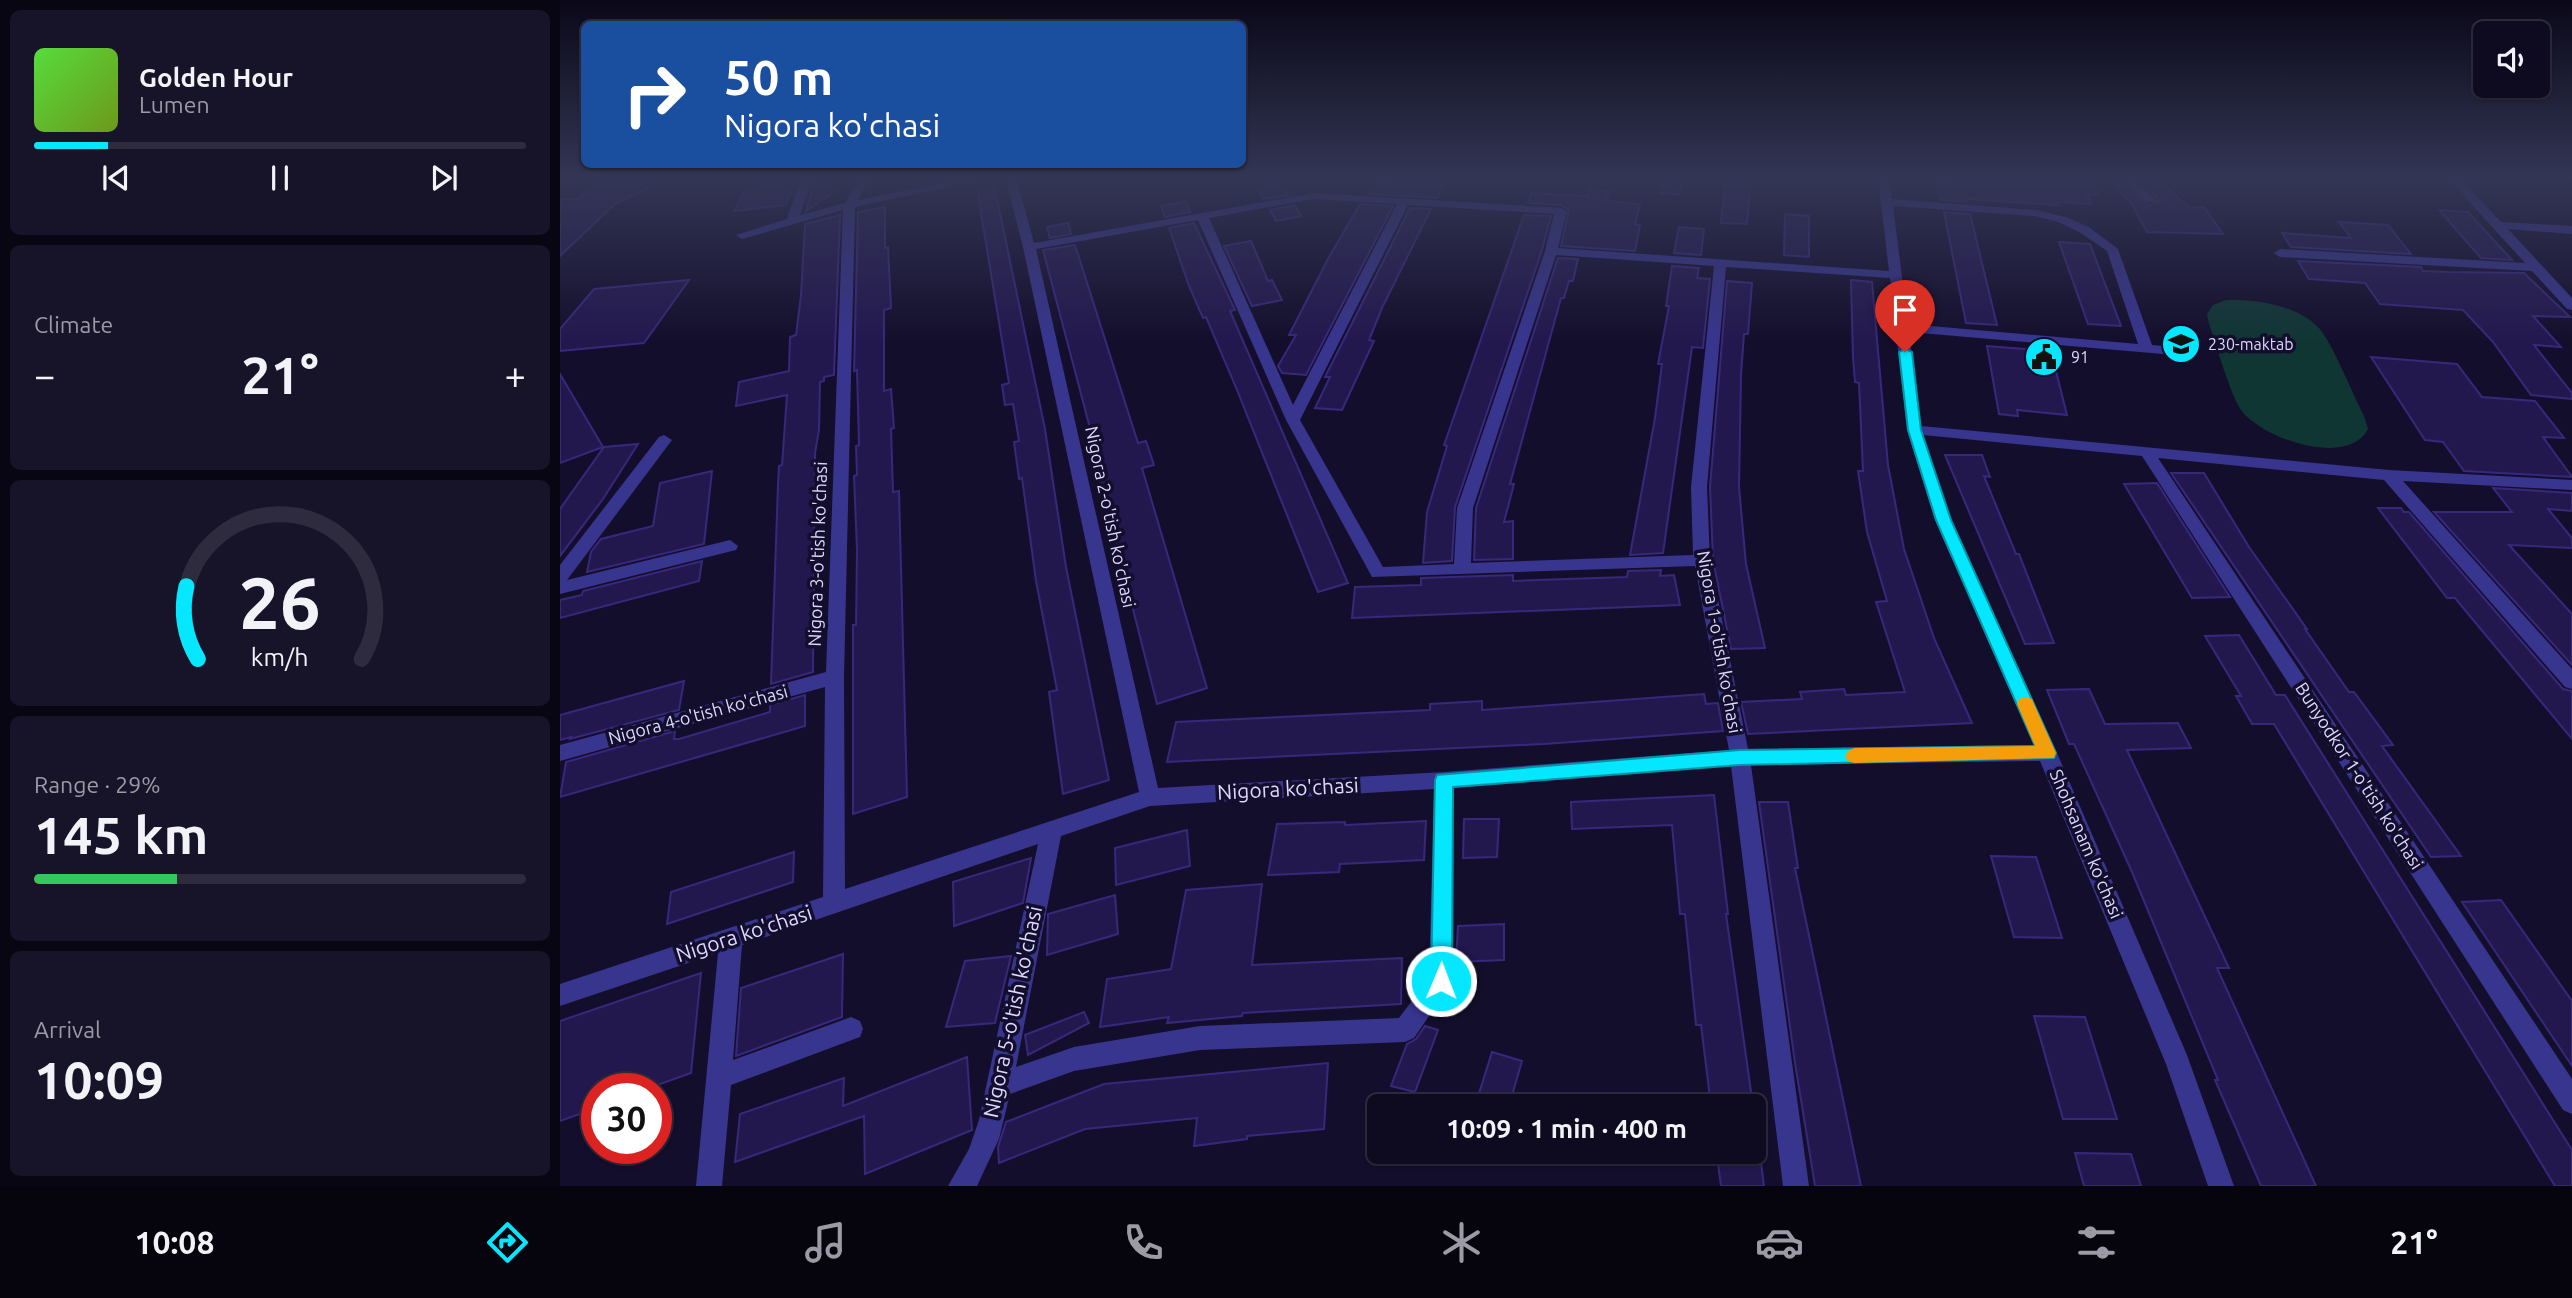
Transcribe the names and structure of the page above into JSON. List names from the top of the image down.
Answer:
{
  "streets": {
    "street": [
      "Nigora 2-o'tish ko'chasi",
      "Nigora 3-o'tish ko'chasi",
      "Nigora 1-o'tish ko'chasi",
      "Nigora 4-o'tish ko'chasi",
      "Bunyodkor 1-o'tish ko'chasi",
      "Nigora ko'chasi",
      "Shohsanam ko'chasi",
      "Nigora 5-o'tish ko'chasi"
    ]
  },
  "crossings": [
    ["Nigora 2-o'tish ko'chasi", "Nigora ko'chasi"],
    ["Nigora 3-o'tish ko'chasi", "Nigora 4-o'tish ko'chasi"],
    ["Nigora 3-o'tish ko'chasi", "Nigora ko'chasi"],
    ["Nigora 1-o'tish ko'chasi", "Nigora ko'chasi"],
    ["Nigora ko'chasi", "Shohsanam ko'chasi"],
    ["Nigora ko'chasi", "Nigora 5-o'tish ko'chasi"]
  ],
  "places": {
    "school or university": ["230-maktab"],
    "public building": ["91"]
  },
  "page": {
    "turn": ["50 m", "Nigora ko'chasi"],
    "song": ["Golden Hour", "Lumen"],
    "tile": [
      "Climate",
      ["Range · 29%", "145 km"],
      ["Arrival", "10:09"]
    ],
    "heat": ["−", "21°", "+"],
    "limit": "30",
    "trip": "10:09 · 1 min · 400 m",
    "tabs": ["10:08", "21°"],
    "gauge": ["26", "km/h"]
  }
}
